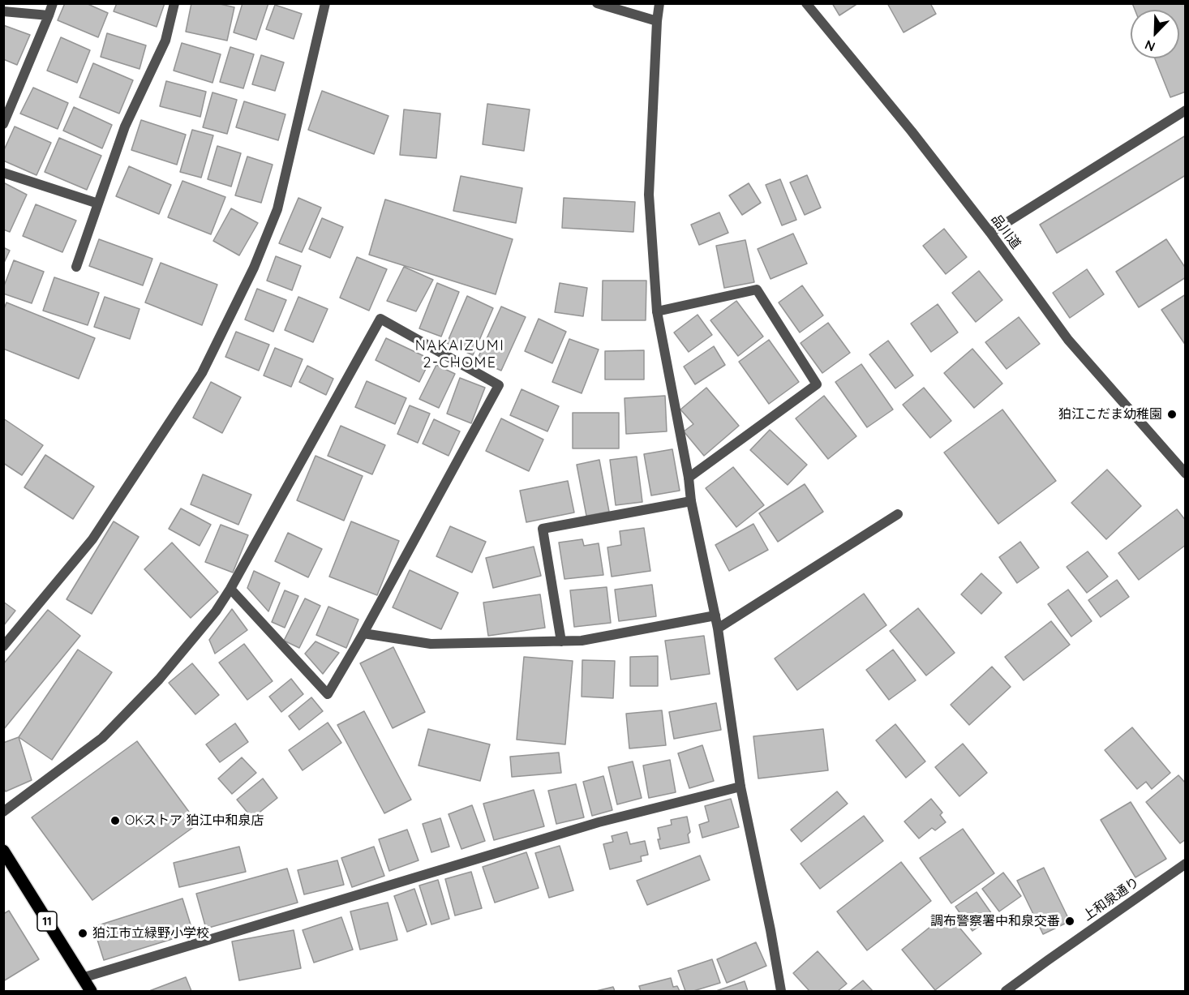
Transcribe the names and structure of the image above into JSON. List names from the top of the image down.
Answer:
{
  "streets": {
    "main road": ["11"],
    "street": ["品川道", "上和泉通り"]
  },
  "districts": ["NAKAIZUMI 2-CHOME"],
  "places": [
    "狛江こだま幼稚園",
    "OKストア 狛江中和泉店",
    "調布警察署中和泉交番",
    "狛江市立緑野小学校"
  ],
  "north": "bottom left"
}
